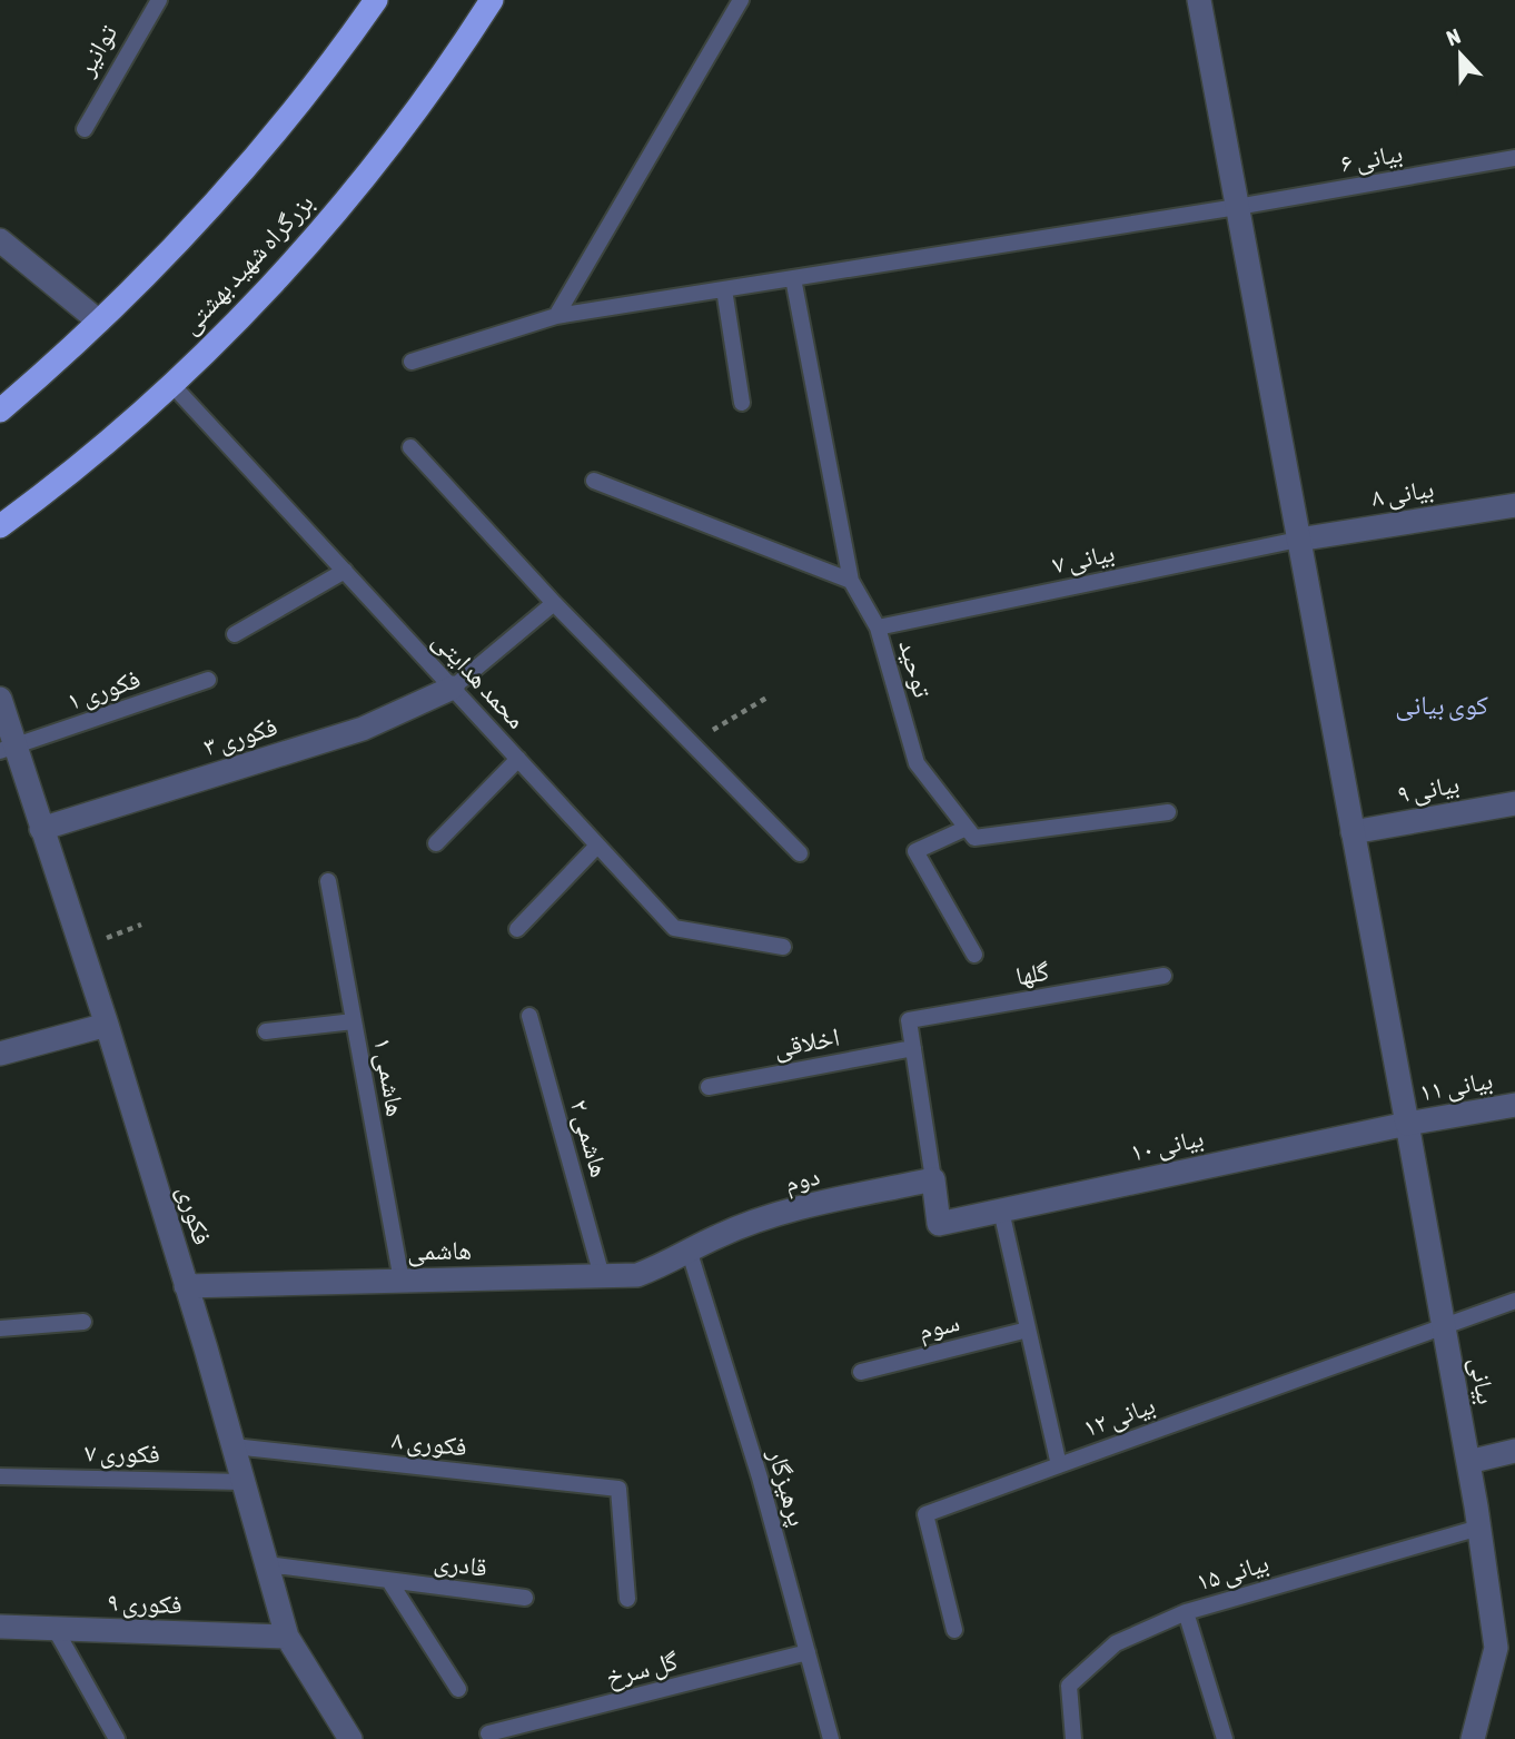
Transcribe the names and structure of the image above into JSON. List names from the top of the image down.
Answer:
{
  "streets": {
    "highway": ["بزرگراه شهید بهشتی"],
    "street": [
      "بیانی ۸",
      "فکوری ۳",
      "بیانی ۹",
      "بیانی ۱۱",
      "بیانی ۱۰",
      "دوم",
      "فکوری",
      "هاشمی",
      "بیانی",
      "فکوری ۹"
    ],
    "lane": [
      "توانیر",
      "بیانی ۶",
      "بیانی ۷",
      "توحید",
      "محمد هدایتی",
      "فکوری ۱",
      "گلها",
      "اخلاقی",
      "هاشمی ۱",
      "هاشمی ۲",
      "سوم",
      "بیانی ۱۲",
      "فکوری ۸",
      "فکوری ۷",
      "پرهیزگار",
      "قادری",
      "بیانی ۱۵",
      "گل سرخ"
    ]
  },
  "crossings": [
    ["بیانی ۶", "توحید"],
    ["بیانی ۶", "بیانی"],
    ["بزرگراه شهید بهشتی", "محمد هدایتی"],
    ["بیانی ۸", "بیانی ۷"],
    ["بیانی ۸", "بیانی"],
    ["بیانی ۷", "توحید"],
    ["بیانی ۷", "بیانی"],
    ["محمد هدایتی", "فکوری ۳"],
    ["فکوری ۱", "فکوری"],
    ["فکوری ۳", "فکوری"],
    ["بیانی ۹", "بیانی"],
    ["گلها", "اخلاقی"],
    ["هاشمی ۱", "هاشمی"],
    ["بیانی ۱۱", "بیانی ۱۰"],
    ["بیانی ۱۱", "بیانی"],
    ["هاشمی ۲", "هاشمی"],
    ["بیانی ۱۰", "دوم"],
    ["بیانی ۱۰", "بیانی"],
    ["بیانی ۱۰", "بیانی ۱۲"],
    ["دوم", "هاشمی"],
    ["دوم", "پرهیزگار"],
    ["فکوری", "هاشمی"],
    ["فکوری", "فکوری ۸"],
    ["فکوری", "فکوری ۷"],
    ["فکوری", "قادری"],
    ["فکوری", "فکوری ۹"],
    ["هاشمی", "پرهیزگار"],
    ["سوم", "بیانی ۱۲"],
    ["بیانی", "بیانی ۱۲"],
    ["بیانی", "بیانی ۱۵"],
    ["پرهیزگار", "گل سرخ"]
  ],
  "districts": ["کوی بیانی"],
  "north": "top"
}
